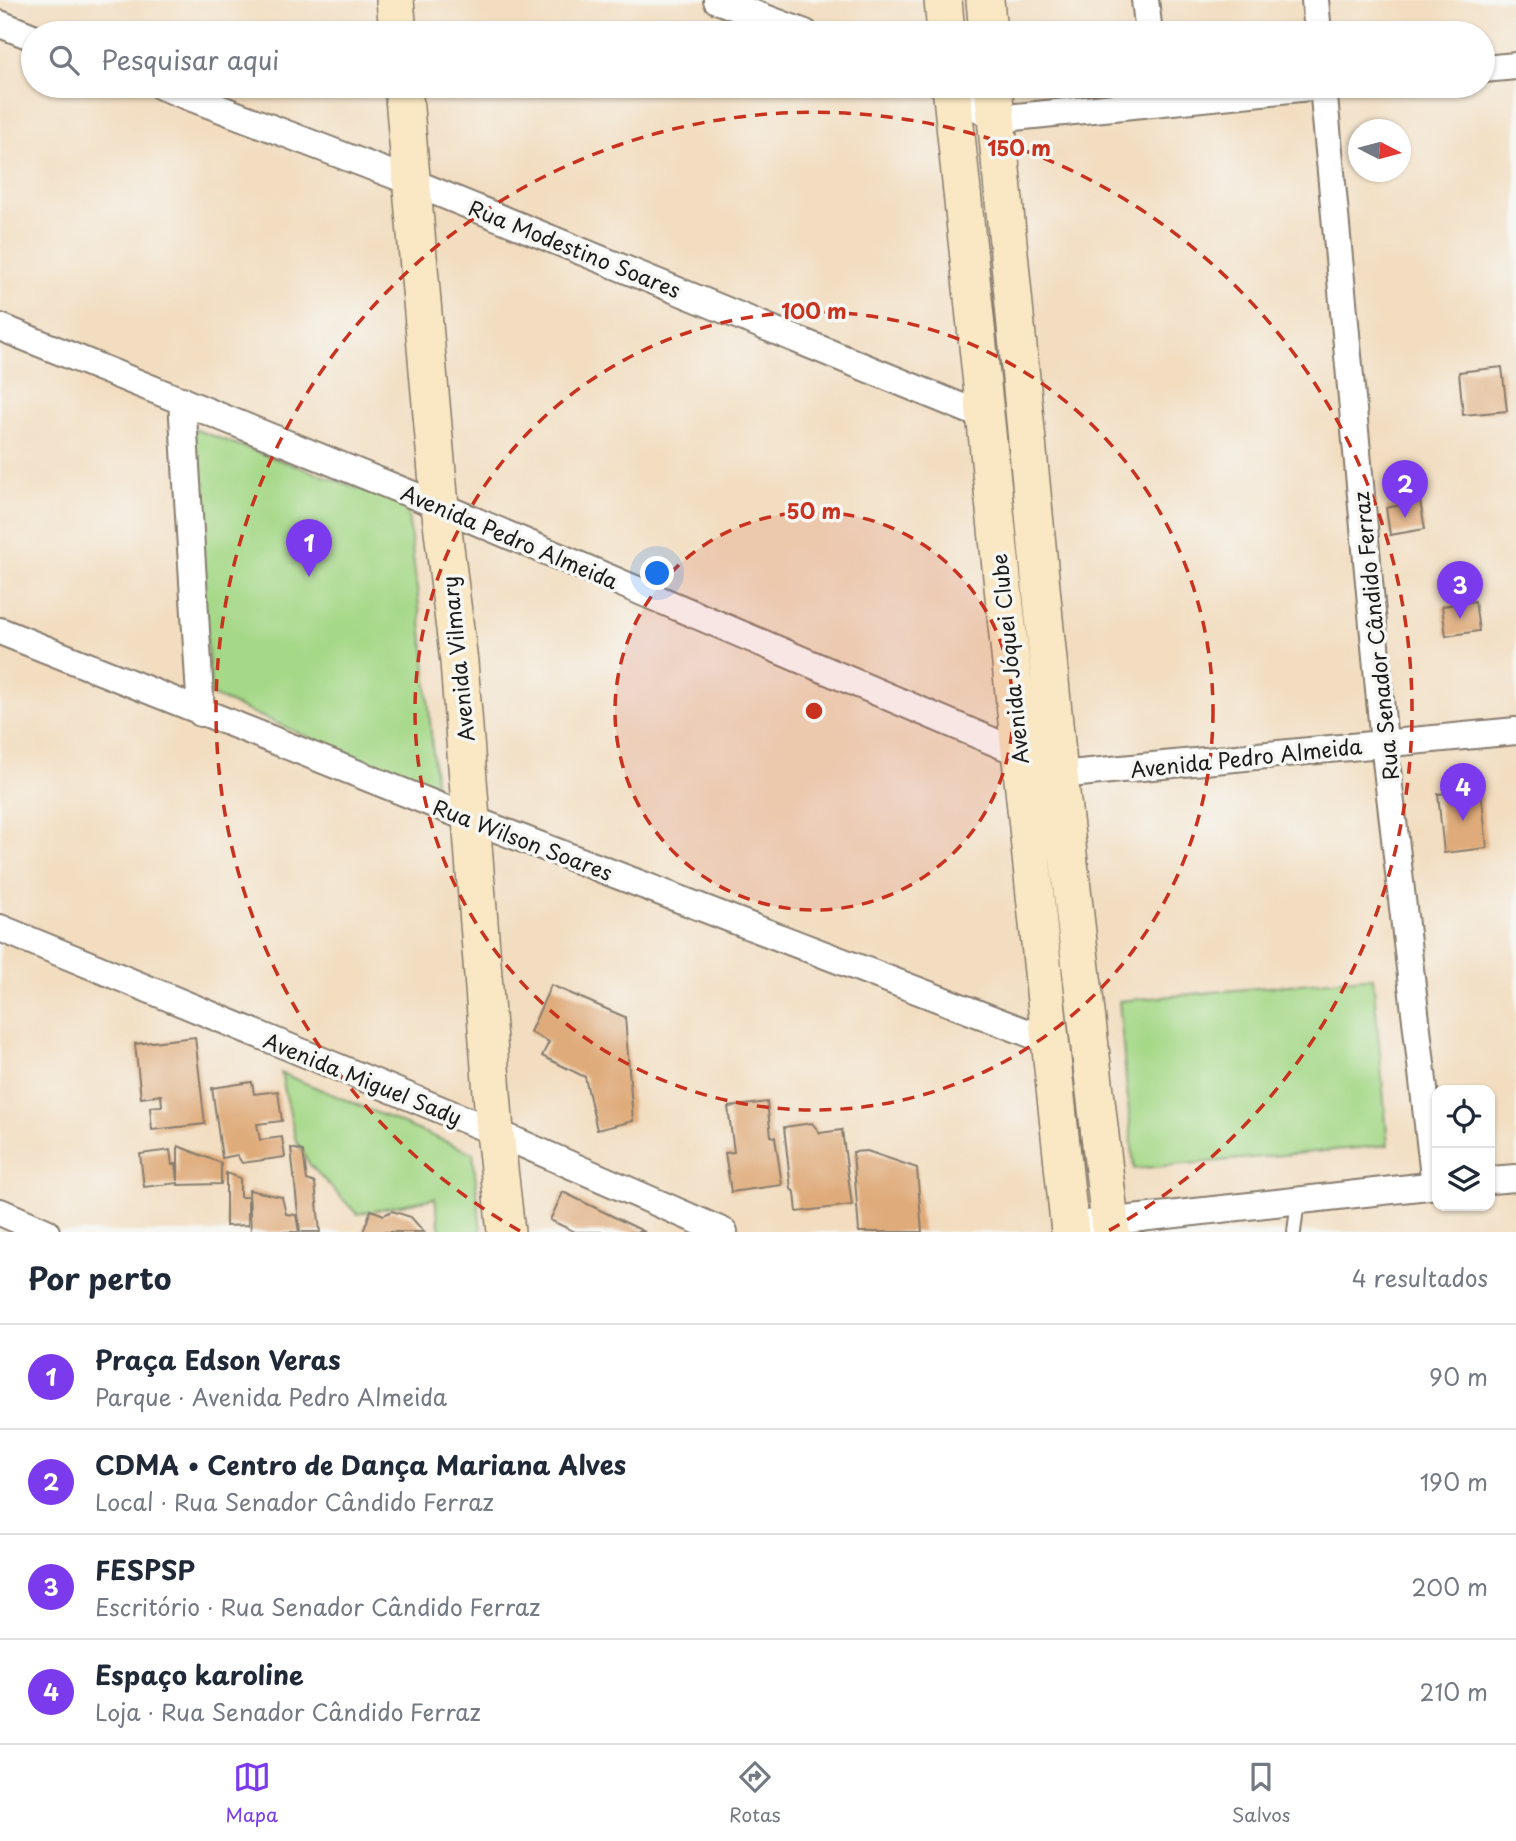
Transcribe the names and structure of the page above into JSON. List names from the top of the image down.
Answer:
{
  "streets": {
    "main road": ["Avenida Vilmary", "Avenida Jóquei Clube"],
    "street": [
      "Rua Modestino Soares",
      "Avenida Pedro Almeida",
      "Rua Senador Cândido Ferraz",
      "Rua Wilson Soares",
      "Avenida Miguel Sady"
    ]
  },
  "crossings": [
    ["Rua Modestino Soares", "Avenida Vilmary"],
    ["Rua Modestino Soares", "Avenida Jóquei Clube"],
    ["Avenida Pedro Almeida", "Rua Senador Cândido Ferraz"],
    ["Avenida Pedro Almeida", "Avenida Vilmary"],
    ["Avenida Pedro Almeida", "Avenida Jóquei Clube"],
    ["Avenida Vilmary", "Rua Wilson Soares"],
    ["Avenida Vilmary", "Avenida Miguel Sady"],
    ["Avenida Jóquei Clube", "Rua Wilson Soares"]
  ],
  "north": "right",
  "page": {
    "search": "Pesquisar aqui",
    "pins": [
      "2",
      "1",
      "3",
      "4"
    ],
    "heading": ["Por perto", "4 resultados"],
    "list": [
      {
        "mark": "1",
        "name": "Praça Edson Veras",
        "note": "Parque · Avenida Pedro Almeida",
        "value": "90 m"
      },
      {
        "mark": "2",
        "name": "CDMA • Centro de Dança Mariana Alves",
        "note": "Local · Rua Senador Cândido Ferraz",
        "value": "190 m"
      },
      {
        "mark": "3",
        "name": "FESPSP",
        "note": "Escritório · Rua Senador Cândido Ferraz",
        "value": "200 m"
      },
      {
        "mark": "4",
        "name": "Espaço karoline",
        "note": "Loja · Rua Senador Cândido Ferraz",
        "value": "210 m"
      }
    ],
    "nav": ["Mapa", "Rotas", "Salvos"]
  },
  "rings": ["150 m", "100 m", "50 m"]
}
